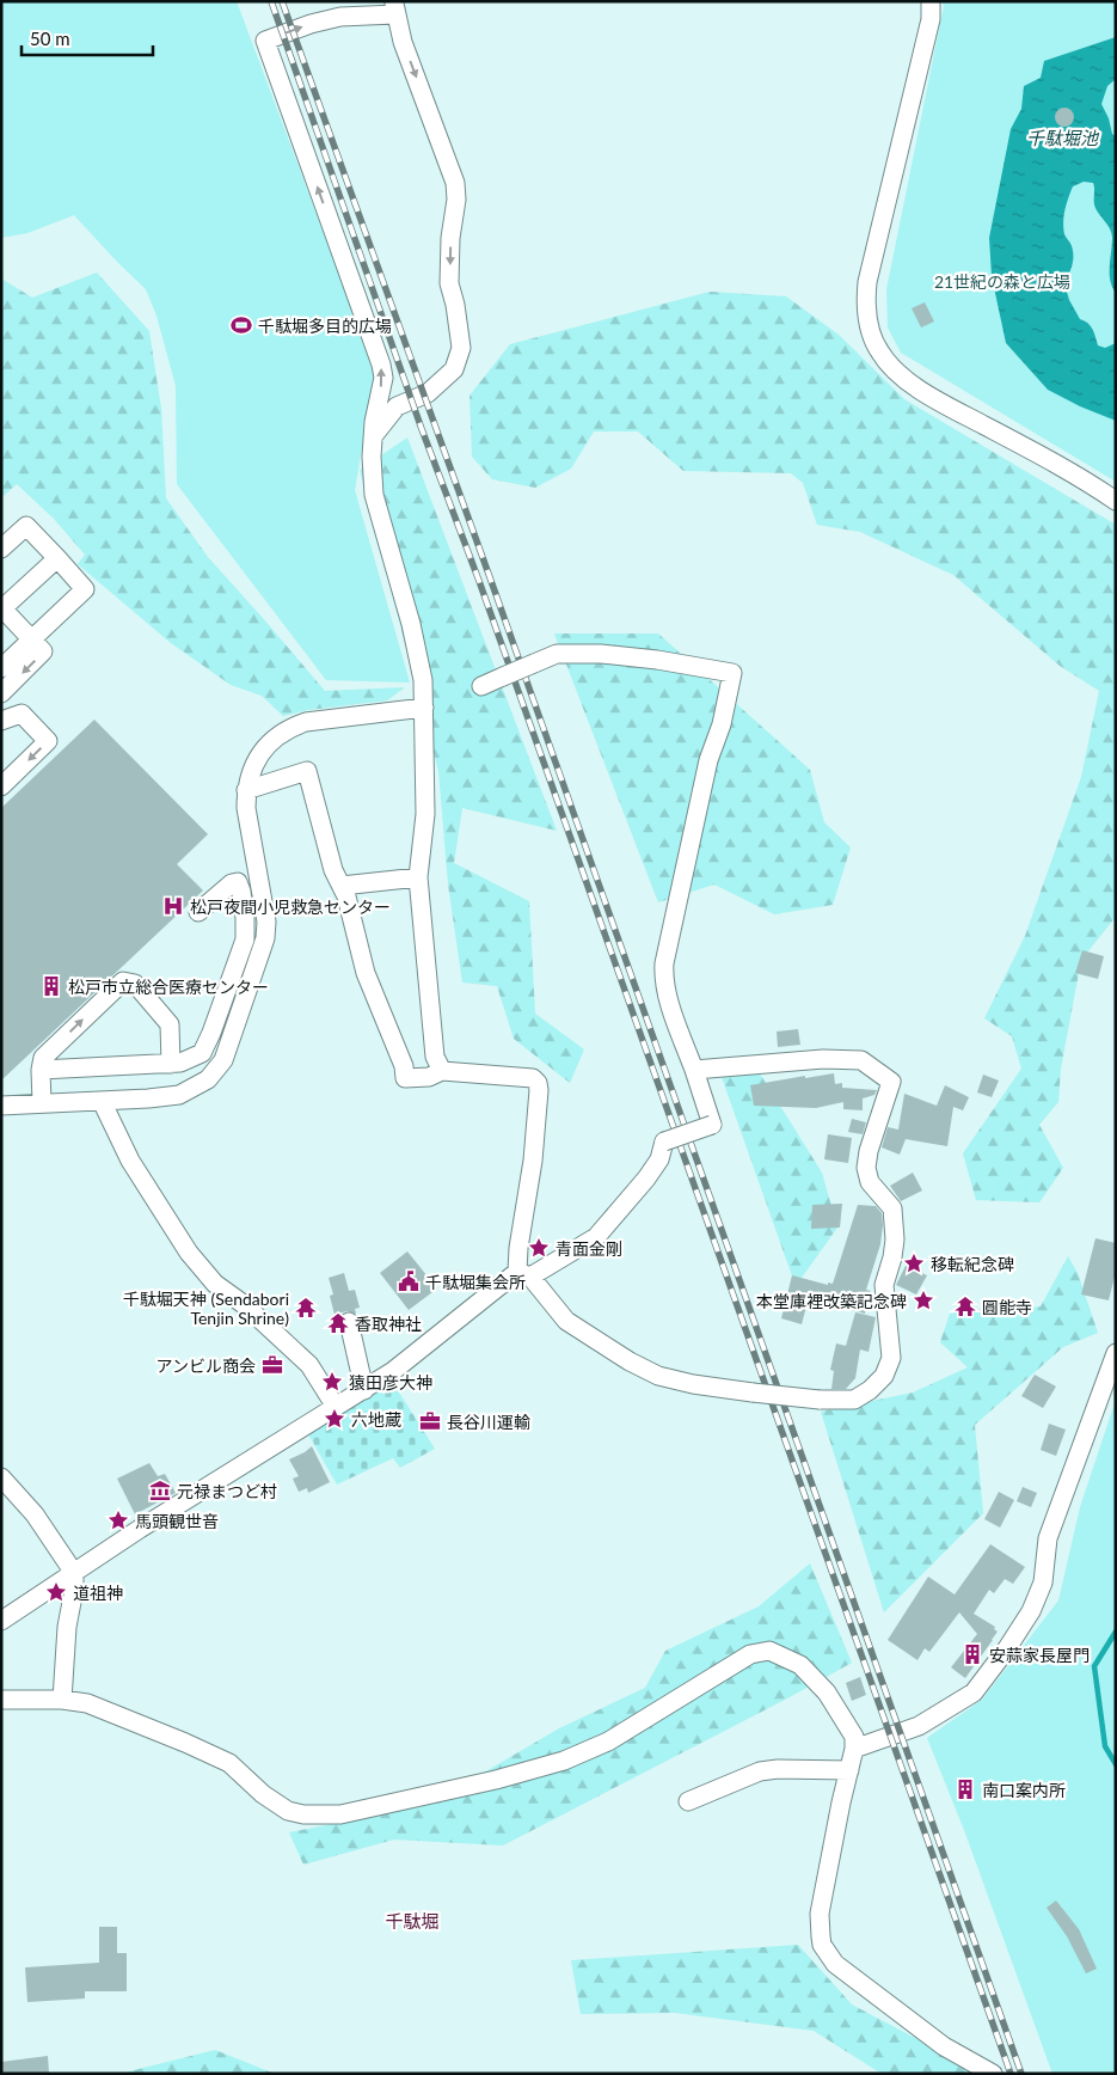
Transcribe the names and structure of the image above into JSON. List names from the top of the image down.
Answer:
{
  "districts": ["千駄堀"],
  "water": ["千駄堀池"],
  "parks": ["21世紀の森と広場"],
  "places": {
    "sports": ["千駄堀多目的広場"],
    "hospital": ["松戸夜間小児救急センター"],
    "building": ["松戸市立総合医療センター", "安蒜家長屋門", "南口案内所"],
    "place": [
      "青面金剛",
      "移転紀念碑",
      "本堂庫裡改築記念碑",
      "猿田彦大神",
      "六地蔵",
      "馬頭観世音",
      "道祖神"
    ],
    "public building": ["千駄堀集会所"],
    "temple": ["圓能寺", "千駄堀天神 (Sendabori Tenjin Shrine)", "香取神社"],
    "office": ["アンビル商会", "長谷川運輸"],
    "museum": ["元禄まつど村"]
  },
  "scale_bar": "50 m"
}
